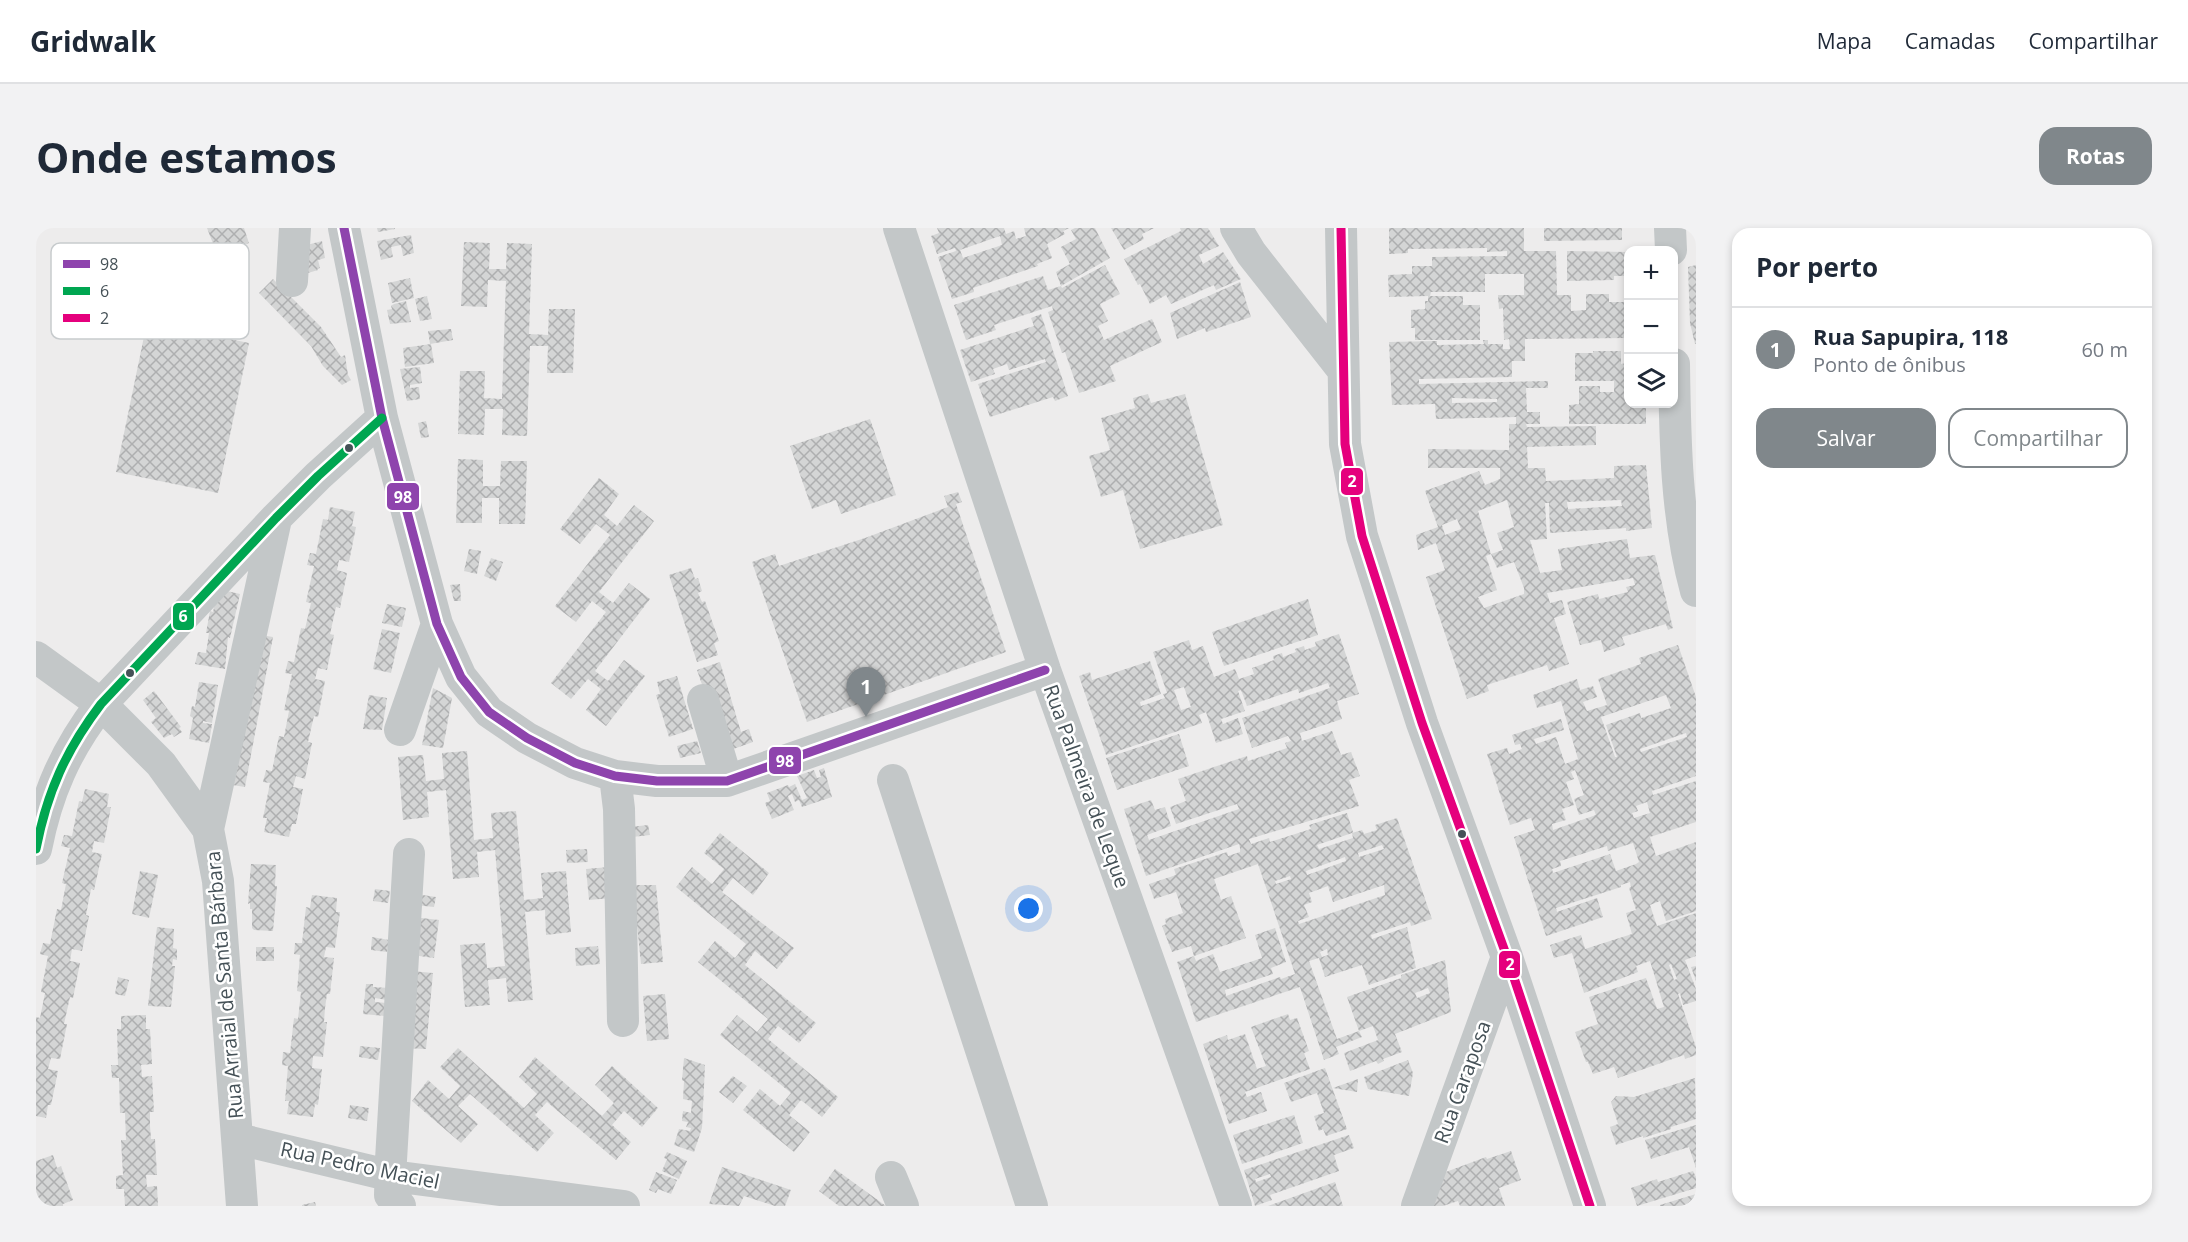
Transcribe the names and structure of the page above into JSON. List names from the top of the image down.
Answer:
{
  "streets": {
    "street": [
      "Rua Palmeira de Leque",
      "Rua Arraial de Santa Bárbara",
      "Rua Caraposa",
      "Rua Pedro Maciel"
    ]
  },
  "crossings": [
    ["Rua Arraial de Santa Bárbara", "Rua Pedro Maciel"]
  ],
  "lines": ["transit line 98", "transit line 2", "transit line 6"],
  "legend": ["98", "6", "2"],
  "page": {
    "header": "Gridwalk",
    "nav": ["Mapa", "Camadas", "Compartilhar"],
    "buttons": [
      "Rotas",
      ["Salvar", "Compartilhar"]
    ],
    "title": "Onde estamos",
    "heading": "Por perto",
    "map_buttons": ["+", "−"],
    "list": [
      {
        "mark": "1",
        "name": "Rua Sapupira, 118",
        "note": "Ponto de ônibus",
        "value": "60 m"
      }
    ],
    "pins": "1"
  }
}
